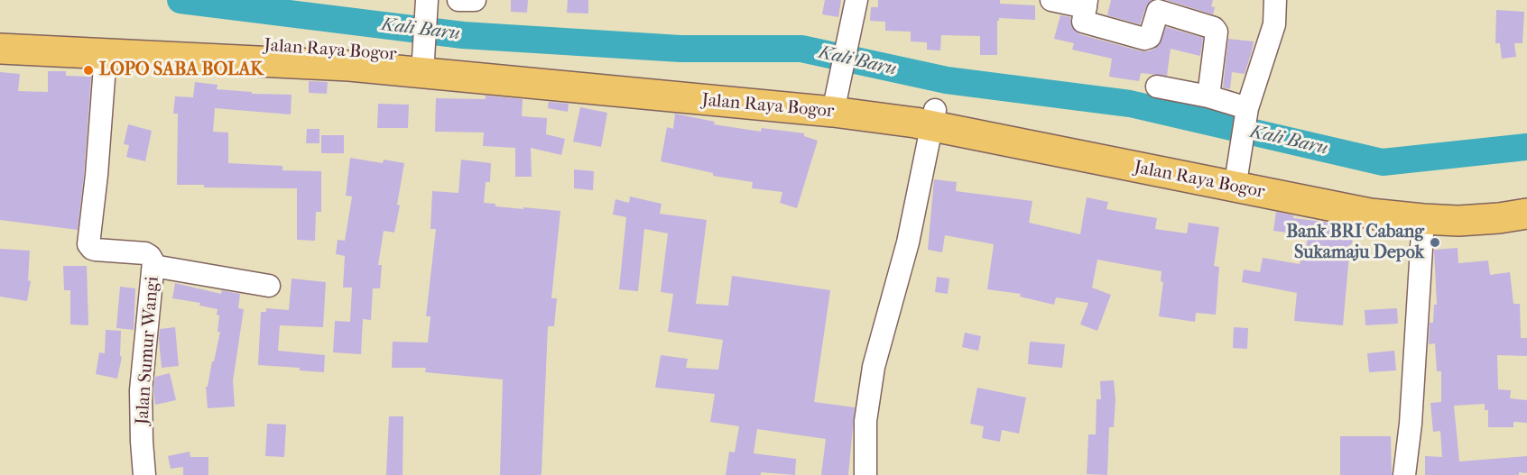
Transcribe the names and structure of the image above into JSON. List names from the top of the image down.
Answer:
{
  "streets": {
    "highway": ["Jalan Raya Bogor"],
    "street": ["Jalan Sumur Wangi"]
  },
  "crossings": [
    ["Jalan Raya Bogor", "Jalan Sumur Wangi"]
  ],
  "water": ["Kali Baru"],
  "places": ["LOPO SABA BOLAK", "Bank BRI Cabang Sukamaju Depok"]
}
